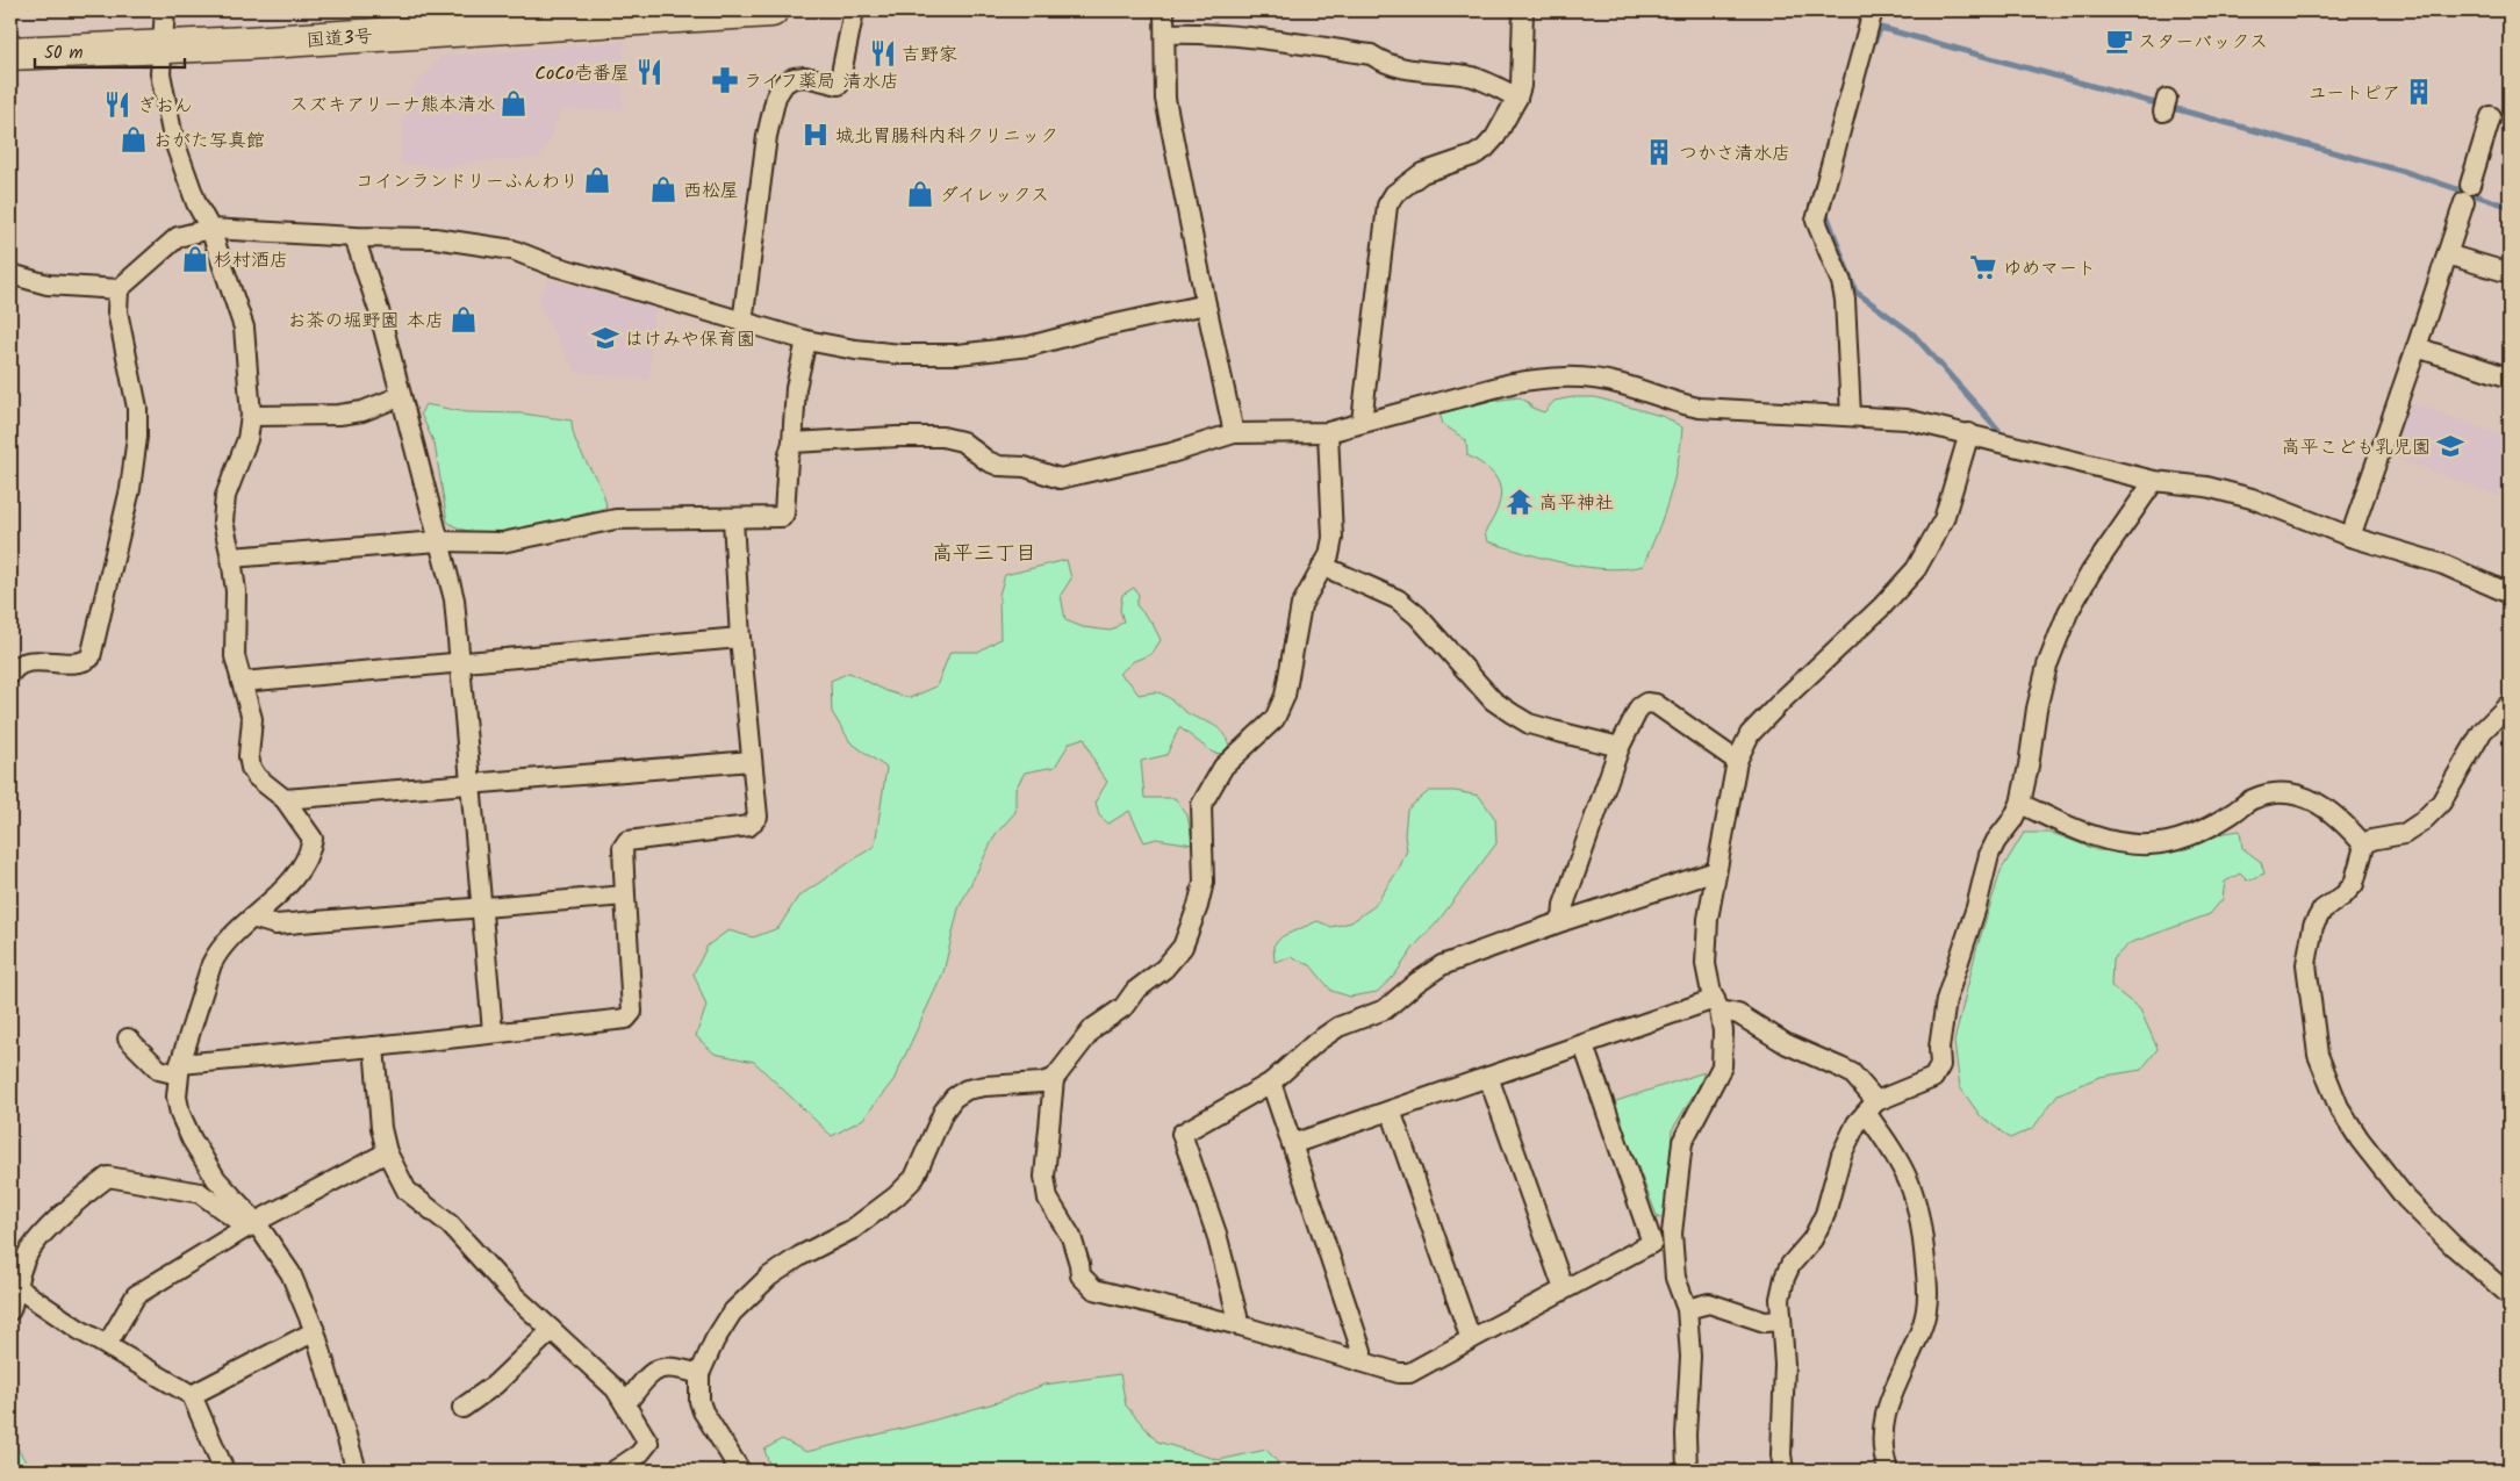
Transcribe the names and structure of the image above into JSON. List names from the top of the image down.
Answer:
{
  "streets": {
    "highway": ["国道3号"]
  },
  "districts": ["高平三丁目"],
  "places": {
    "cafe": ["スターバックス"],
    "restaurant": ["吉野家", "CoCo壱番屋", "ぎおん"],
    "pharmacy": ["ライフ薬局 清水店"],
    "building": ["ユートピア", "つかさ清水店"],
    "shop": [
      "スズキアリーナ熊本清水",
      "おがた写真館",
      "コインランドリーふんわり",
      "西松屋",
      "ダイレックス",
      "杉村酒店",
      "お茶の堀野園 本店"
    ],
    "hospital": ["城北胃腸科内科クリニック"],
    "supermarket": ["ゆめマート"],
    "school or university": ["はけみや保育園", "高平こども乳児園"],
    "temple": ["高平神社"]
  },
  "scale_bar": "50 m"
}
